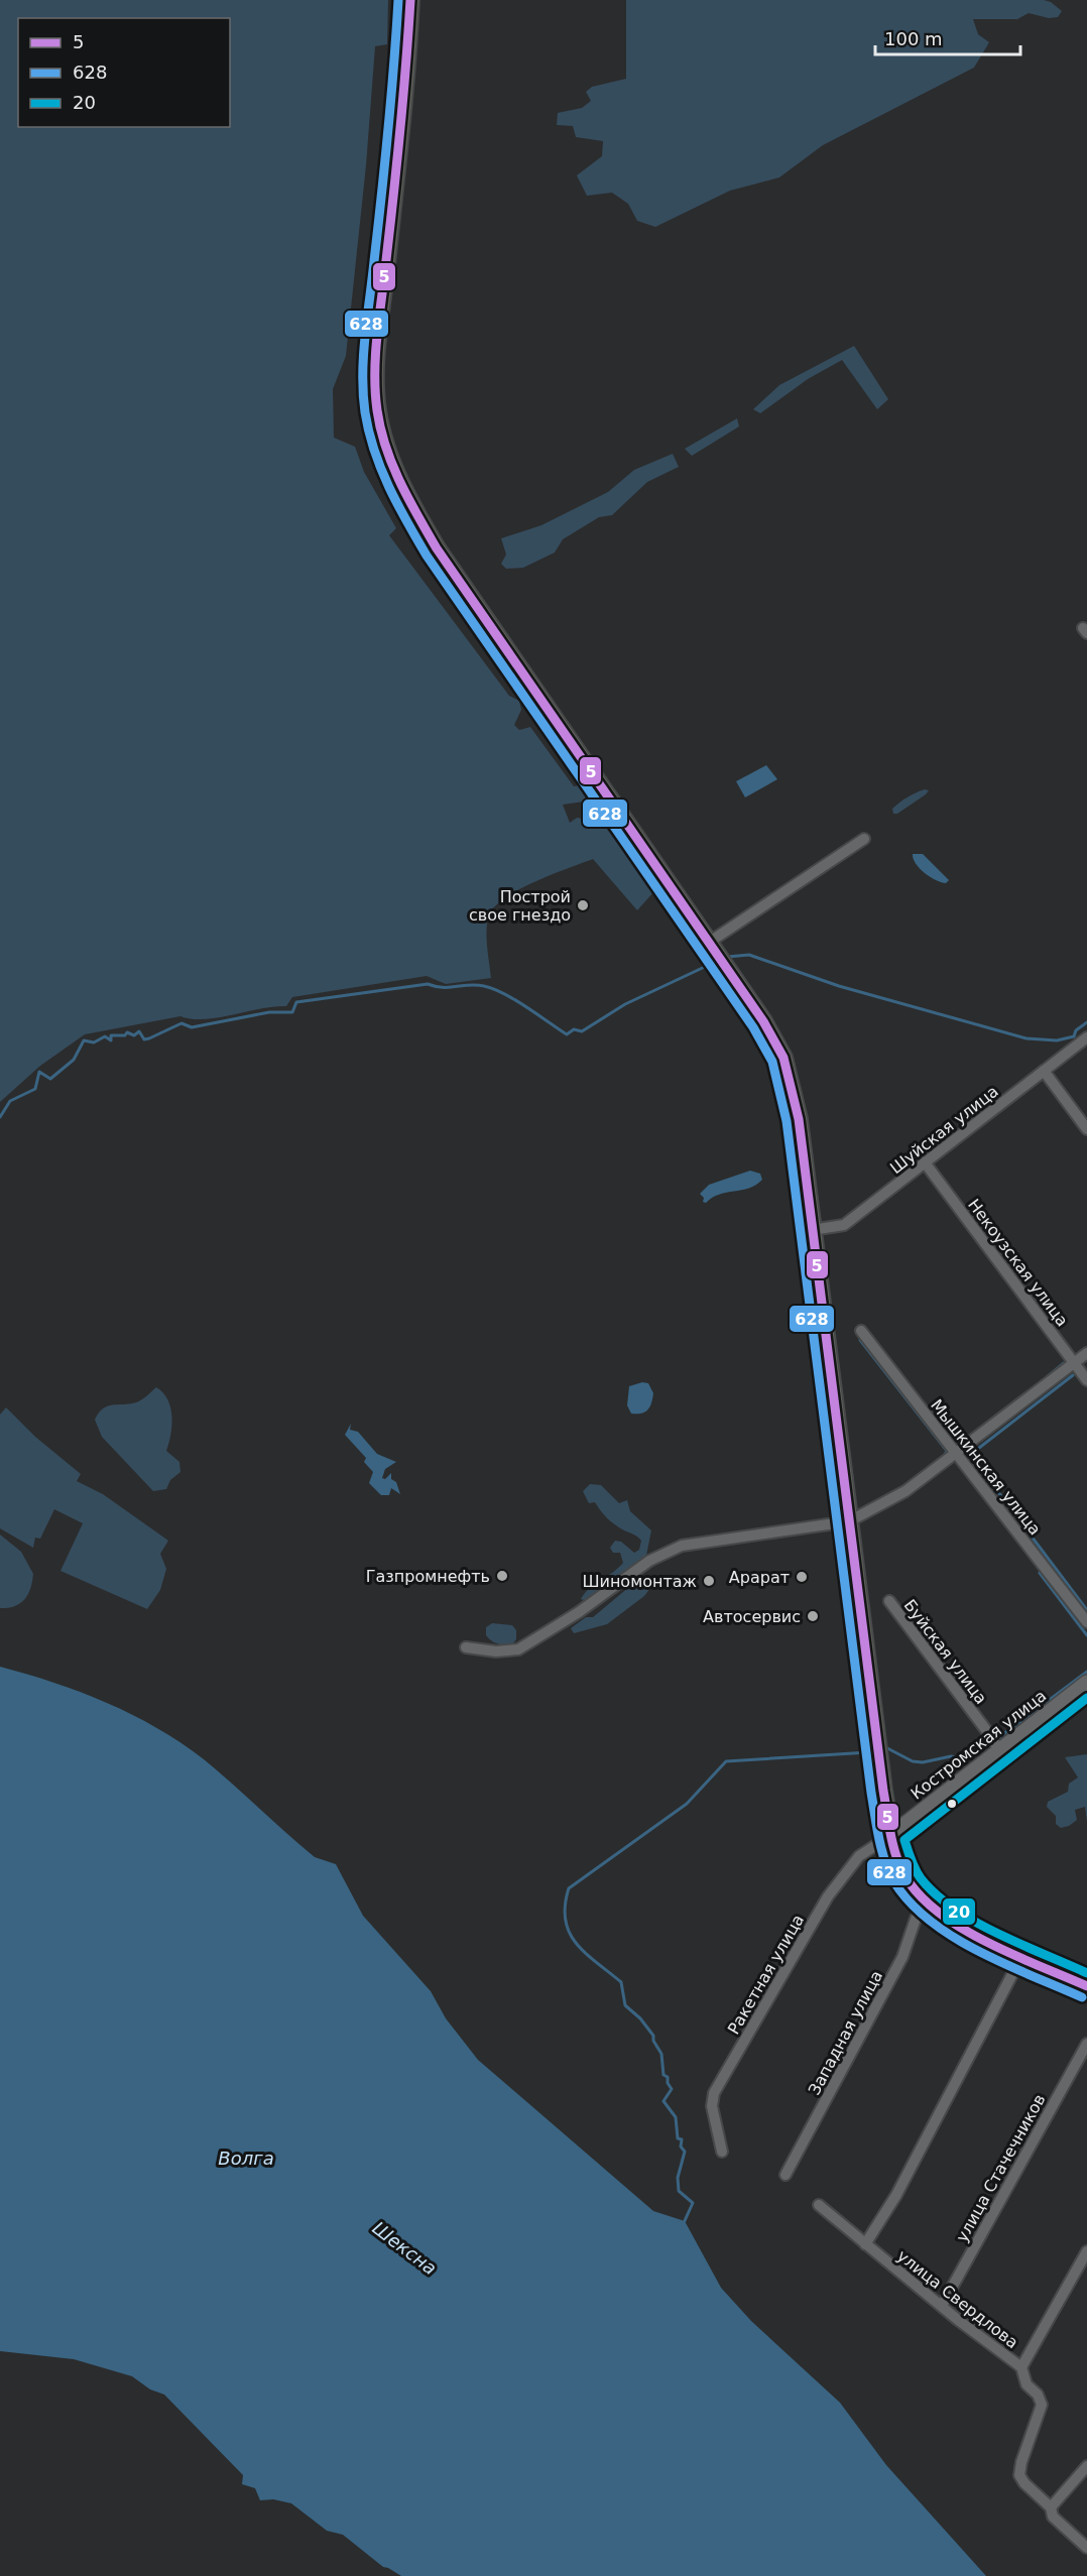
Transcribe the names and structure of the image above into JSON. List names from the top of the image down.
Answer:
{
  "streets": {
    "street": [
      "Шуйская улица",
      "Некоузская улица",
      "Мышкинская улица",
      "Буйская улица",
      "Костромская улица",
      "Ракетная улица",
      "Западная улица",
      "улица Стачечников",
      "улица Свердлова"
    ]
  },
  "crossings": [
    ["Шуйская улица", "Некоузская улица"],
    ["Буйская улица", "Костромская улица"],
    ["Костромская улица", "Ракетная улица"],
    ["улица Стачечников", "улица Свердлова"]
  ],
  "water": ["Волга", "Шексна"],
  "places": [
    "Построй свое гнездо",
    "Газпромнефть",
    "Арарат",
    "Шиномонтаж",
    "Автосервис"
  ],
  "lines": ["transit line 5", "transit line 628", "transit line 20"],
  "legend": ["5", "628", "20"],
  "scale_bar": "100 m"
}
